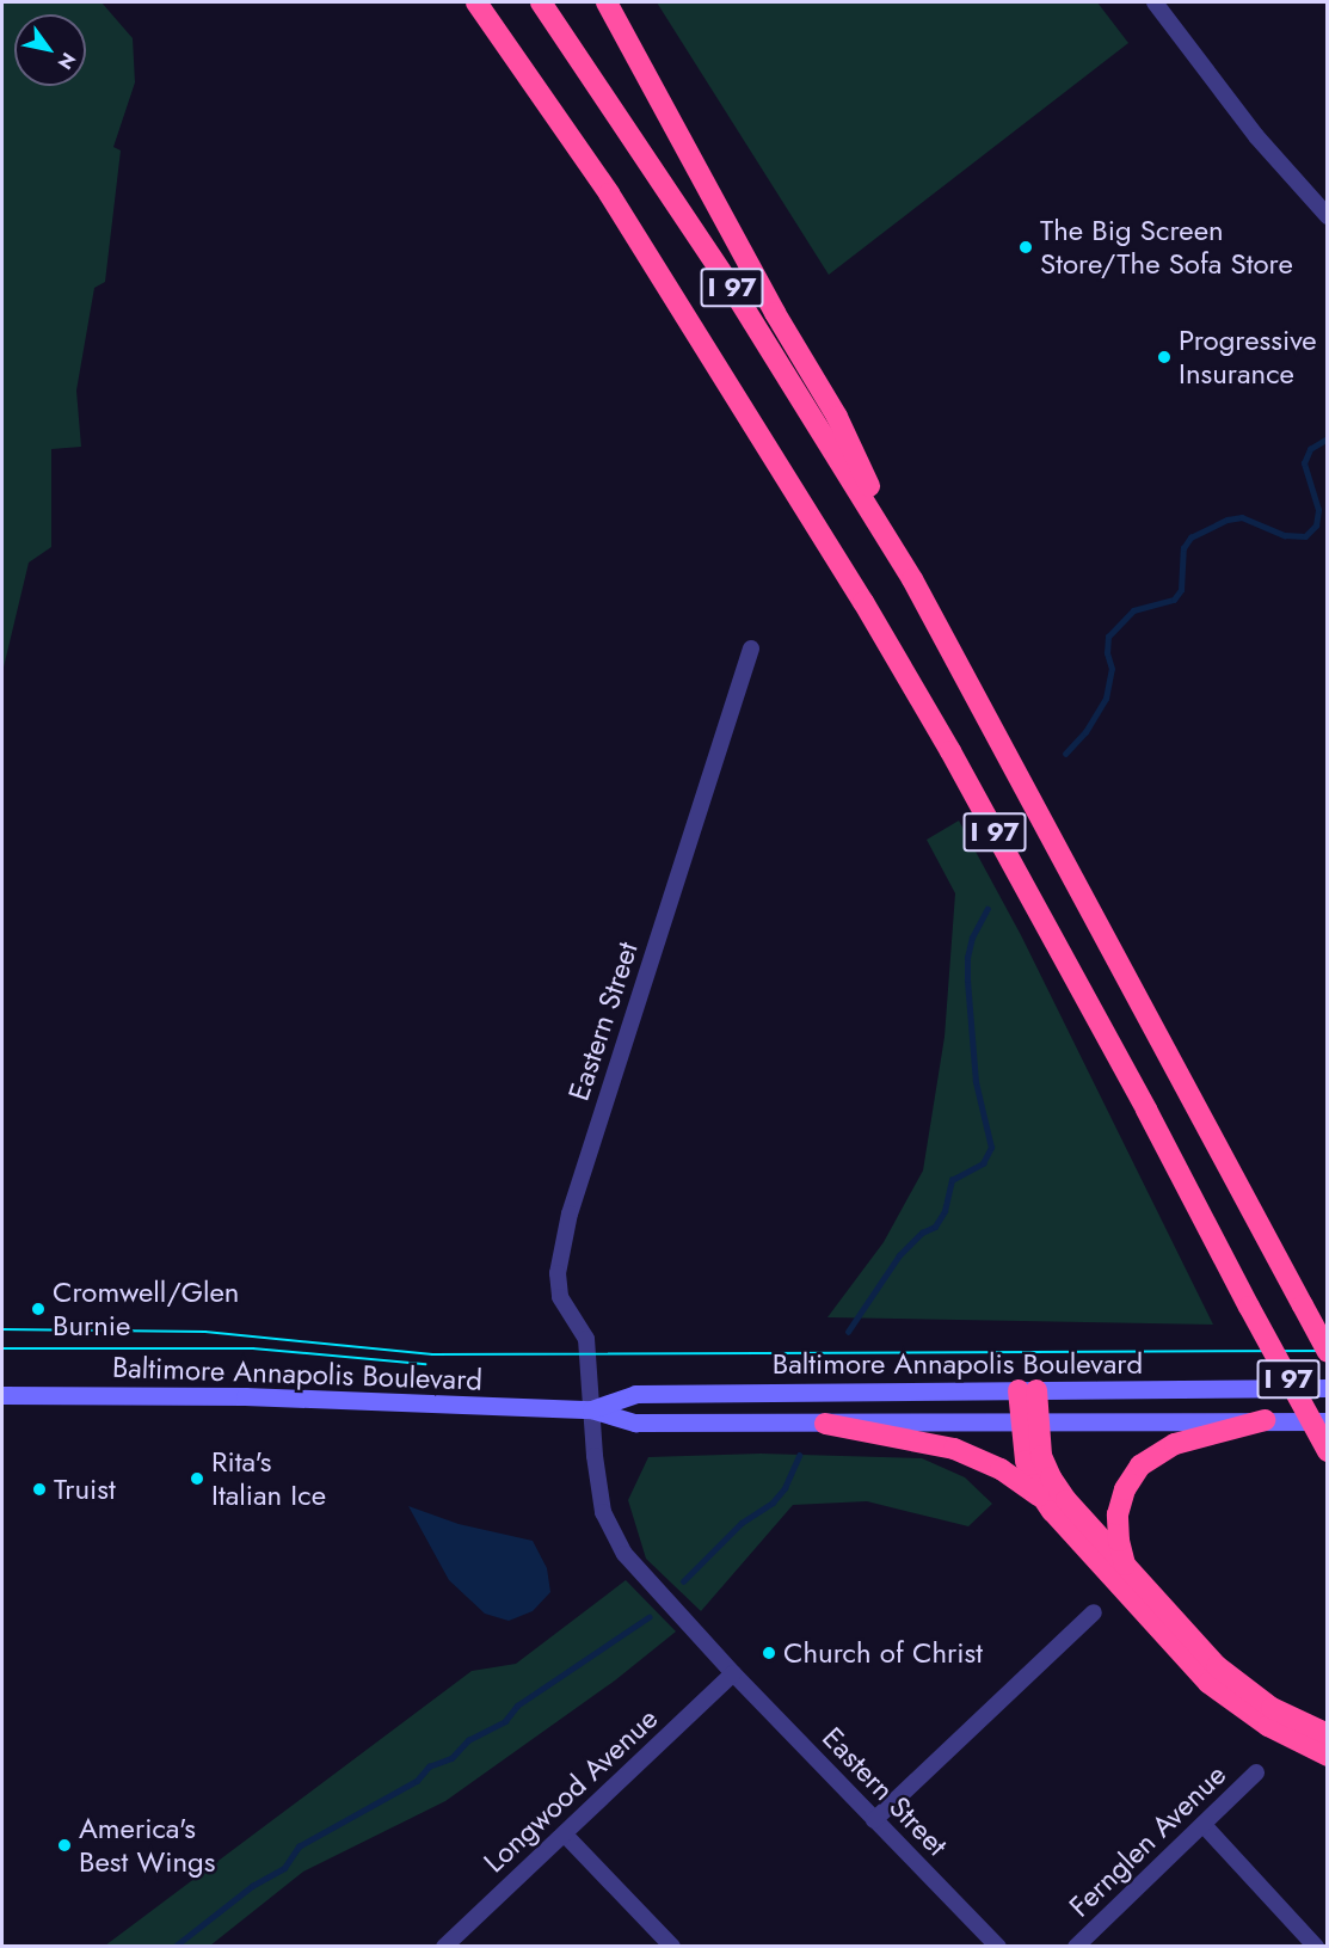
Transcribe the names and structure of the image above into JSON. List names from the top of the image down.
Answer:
{
  "streets": {
    "highway": ["I 97"],
    "main road": ["Baltimore Annapolis Boulevard"],
    "street": ["Eastern Street", "Longwood Avenue", "Fernglen Avenue"]
  },
  "crossings": [
    ["Eastern Street", "Baltimore Annapolis Boulevard"],
    ["Eastern Street", "Longwood Avenue"]
  ],
  "places": [
    "The Big Screen Store/The Sofa Store",
    "Progressive Insurance",
    "Cromwell/Glen Burnie",
    "Rita's Italian Ice",
    "Truist",
    "Church of Christ",
    "America's Best Wings"
  ],
  "north": "bottom right"
}
